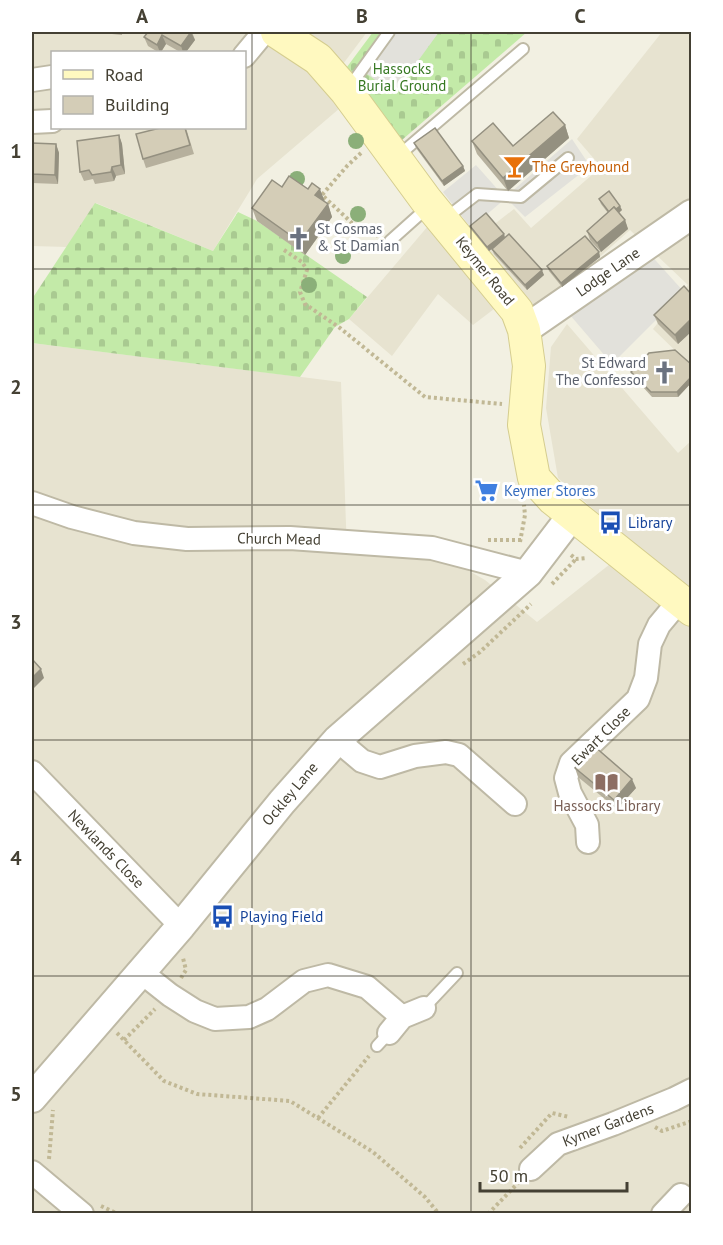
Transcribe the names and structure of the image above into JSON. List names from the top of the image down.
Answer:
{
  "streets": {
    "main road": ["Keymer Road"],
    "street": [
      "Lodge Lane",
      "Church Mead",
      "Ewart Close",
      "Ockley Lane",
      "Newlands Close",
      "Kymer Gardens"
    ]
  },
  "crossings": [
    ["Keymer Road", "Lodge Lane"],
    ["Keymer Road", "Ewart Close"],
    ["Keymer Road", "Ockley Lane"],
    ["Church Mead", "Ockley Lane"],
    ["Ockley Lane", "Newlands Close"]
  ],
  "parks": ["Hassocks Burial Ground"],
  "places": {
    "bar": ["The Greyhound"],
    "church": ["St Cosmas & St Damian", "St Edward The Confessor"],
    "supermarket": ["Keymer Stores"],
    "bus stop": ["Library", "Playing Field"],
    "library": ["Hassocks Library"]
  },
  "legend": ["Road", "Building"],
  "scale_bar": "50 m",
  "grid": {
    "columns": ["A", "B", "C"],
    "rows": [
      "1",
      "2",
      "3",
      "4",
      "5"
    ]
  }
}
